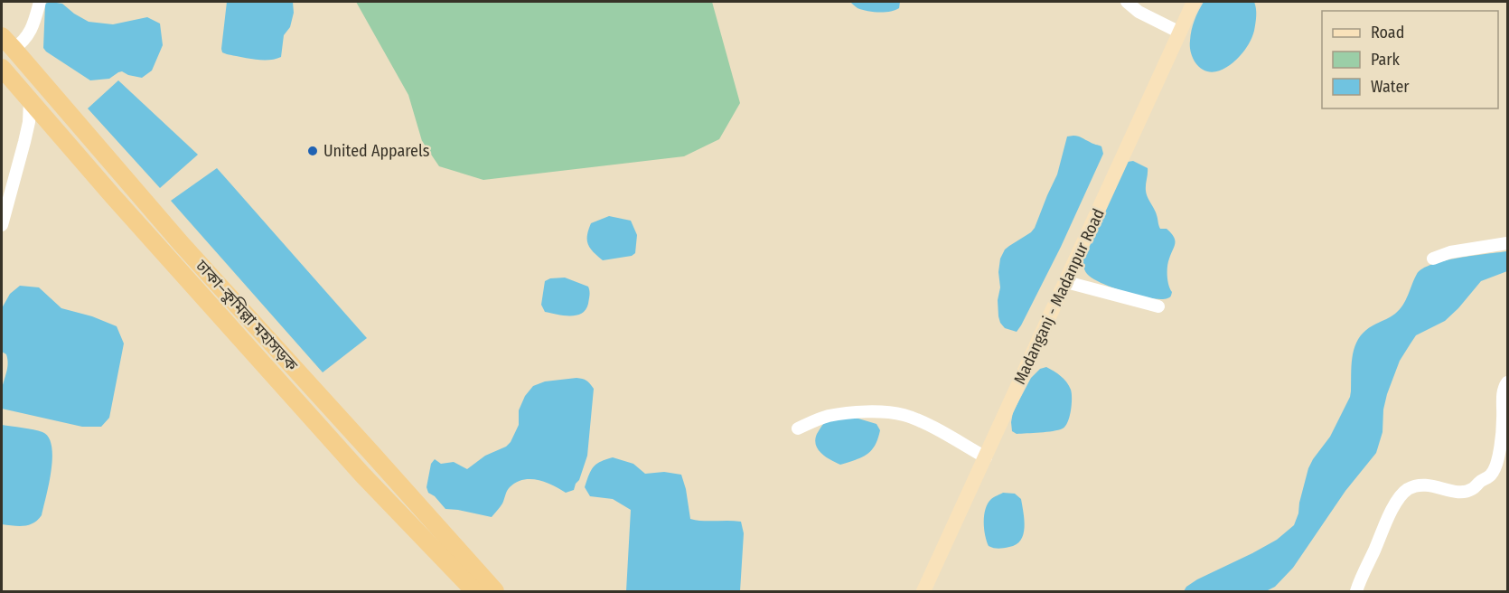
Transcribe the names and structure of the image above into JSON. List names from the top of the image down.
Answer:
{
  "streets": {
    "highway": ["ঢাকা–কুমিল্লা মহাসড়ক"],
    "main road": ["Madanganj - Madanpur Road"]
  },
  "places": ["United Apparels"],
  "legend": ["Road", "Park", "Water"]
}
